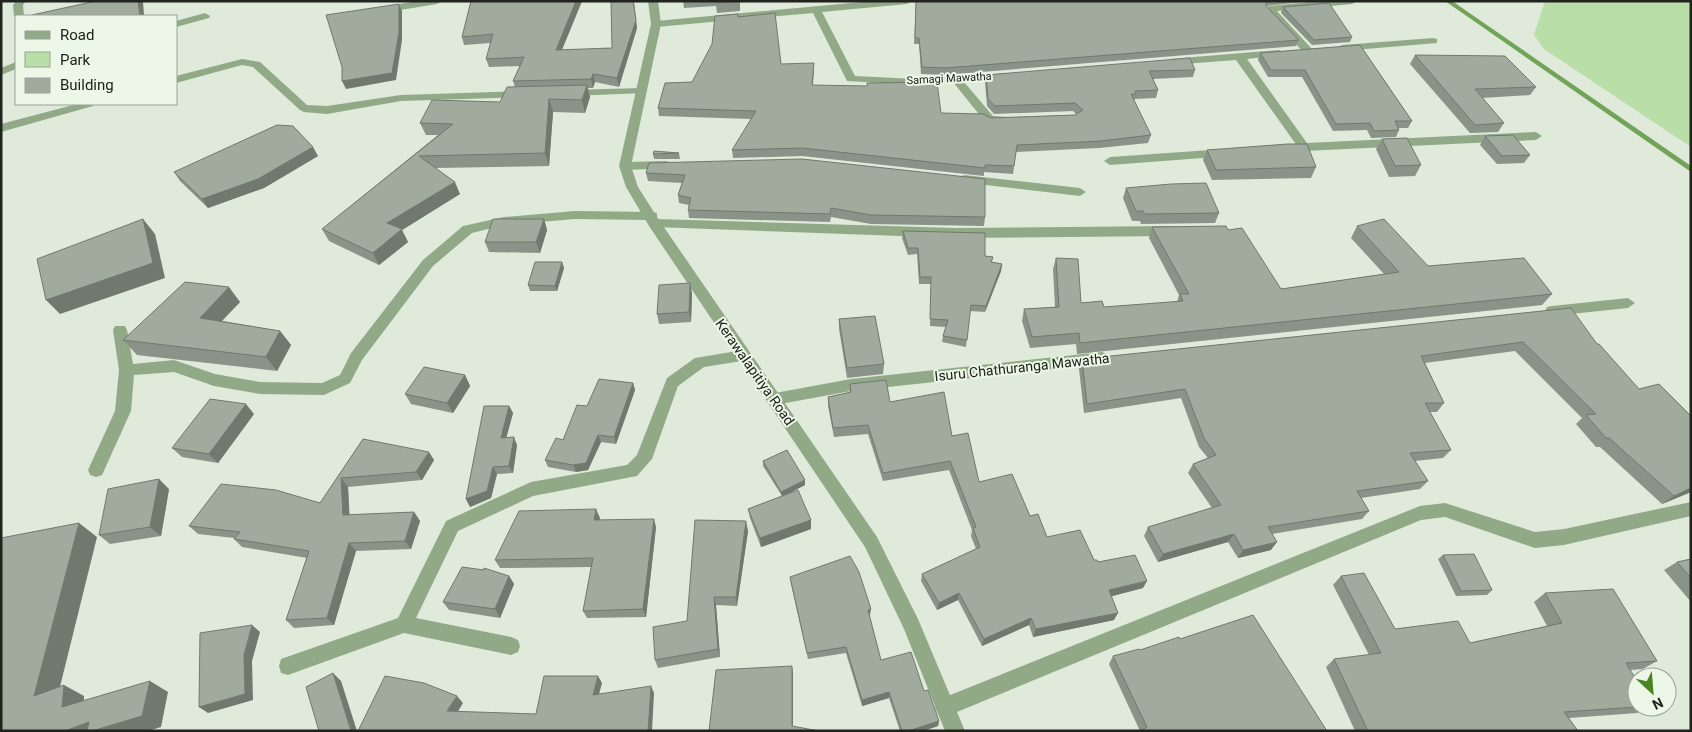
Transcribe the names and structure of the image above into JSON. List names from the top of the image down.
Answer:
{
  "streets": {
    "street": ["Samagi Mawatha", "Isuru Chathuranga Mawatha", "Kerawalapitiya Road"]
  },
  "crossings": [
    ["Isuru Chathuranga Mawatha", "Kerawalapitiya Road"]
  ],
  "legend": ["Road", "Park", "Building"],
  "north": "bottom right"
}
